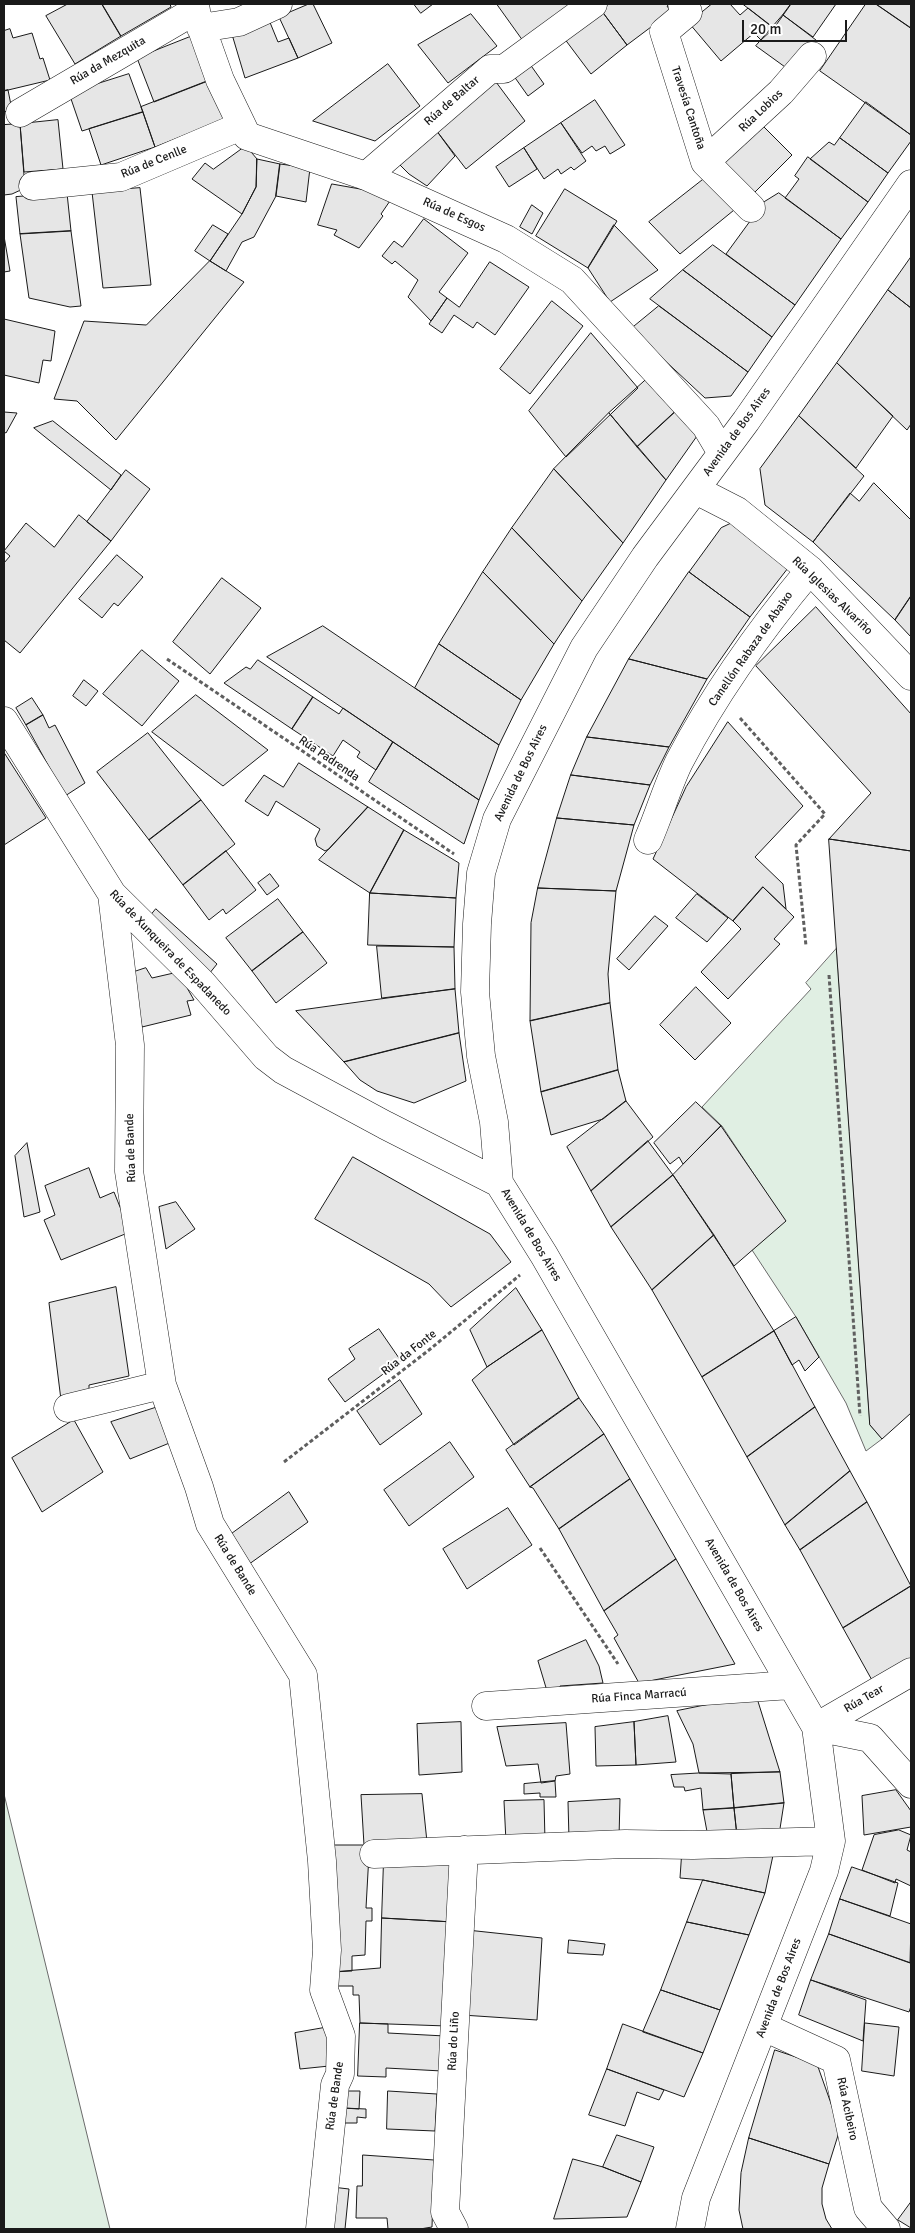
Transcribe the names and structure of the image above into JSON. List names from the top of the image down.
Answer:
{
  "streets": {
    "street": [
      "Rúa da Mezquita",
      "Rúa de Baltar",
      "Travesía Cantoña",
      "Rúa Lobios",
      "Rúa de Cenlle",
      "Rúa de Esgos",
      "Avenida de Bos Aires",
      "Rúa Iglesias Alvariño",
      "Canellón Rabaza de Abaixo",
      "Rúa de Xunqueira de Espadanedo",
      "Rúa de Bande",
      "Rúa Finca Marracú",
      "Rúa Tear",
      "Rúa do Liño",
      "Rúa Acibeiro"
    ],
    "path": ["Rúa Padrenda", "Rúa da Fonte"]
  },
  "crossings": [
    ["Rúa de Baltar", "Rúa de Esgos"],
    ["Travesía Cantoña", "Rúa Lobios"],
    ["Rúa de Cenlle", "Rúa de Esgos"],
    ["Rúa de Esgos", "Avenida de Bos Aires"],
    ["Avenida de Bos Aires", "Rúa Iglesias Alvariño"],
    ["Avenida de Bos Aires", "Rúa Padrenda"],
    ["Avenida de Bos Aires", "Rúa de Xunqueira de Espadanedo"],
    ["Avenida de Bos Aires", "Rúa da Fonte"],
    ["Avenida de Bos Aires", "Rúa Finca Marracú"],
    ["Avenida de Bos Aires", "Rúa Tear"],
    ["Avenida de Bos Aires", "Rúa Acibeiro"],
    ["Rúa Iglesias Alvariño", "Canellón Rabaza de Abaixo"],
    ["Rúa de Xunqueira de Espadanedo", "Rúa de Bande"]
  ],
  "scale_bar": "20 m"
}
